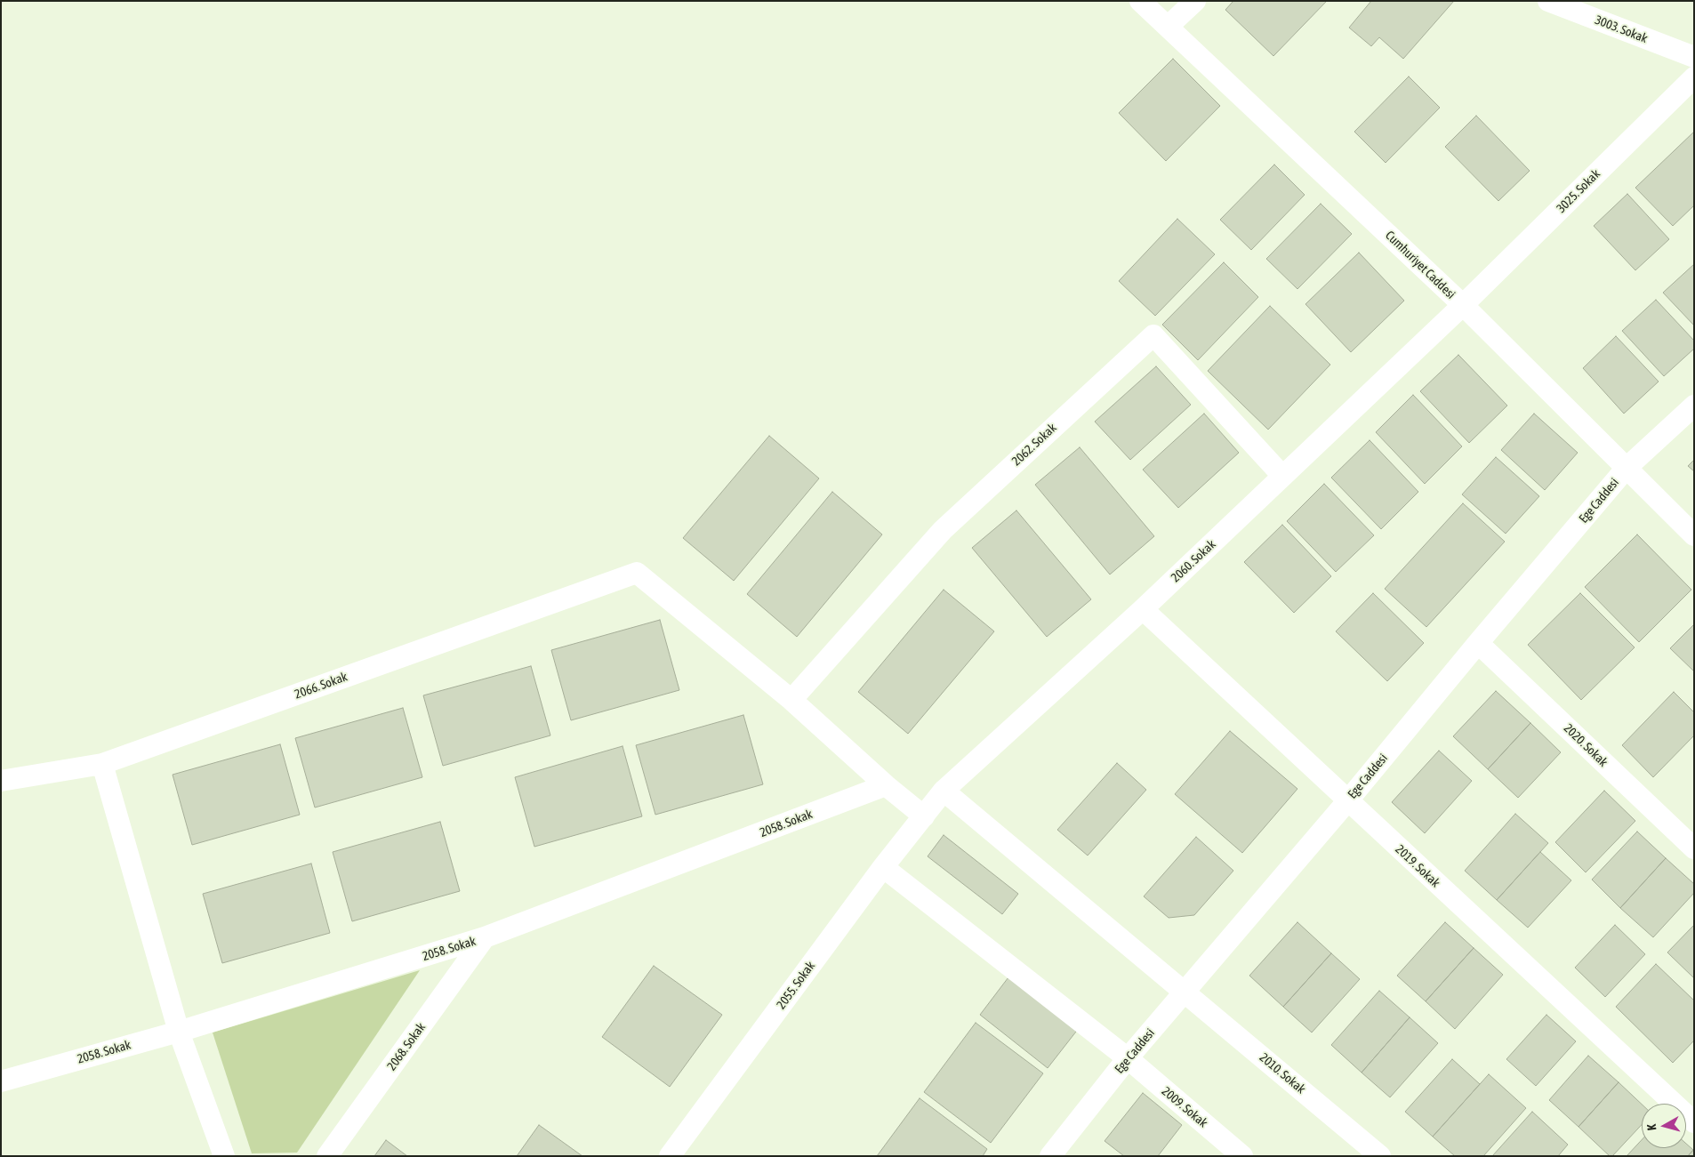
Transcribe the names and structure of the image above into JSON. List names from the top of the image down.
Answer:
{
  "streets": {
    "street": [
      "3003. Sokak",
      "3025. Sokak",
      "Cumhuriyet Caddesi",
      "2062. Sokak",
      "Ege Caddesi",
      "2060. Sokak",
      "2066. Sokak",
      "2020. Sokak",
      "2058. Sokak",
      "2019. Sokak",
      "2055. Sokak",
      "2068. Sokak",
      "2010. Sokak",
      "2009. Sokak"
    ]
  },
  "crossings": [
    ["3025. Sokak", "Cumhuriyet Caddesi"],
    ["3025. Sokak", "2060. Sokak"],
    ["Cumhuriyet Caddesi", "Ege Caddesi"],
    ["Cumhuriyet Caddesi", "2060. Sokak"],
    ["2062. Sokak", "2060. Sokak"],
    ["2062. Sokak", "2066. Sokak"],
    ["Ege Caddesi", "2020. Sokak"],
    ["Ege Caddesi", "2019. Sokak"],
    ["Ege Caddesi", "2010. Sokak"],
    ["Ege Caddesi", "2009. Sokak"],
    ["2060. Sokak", "2019. Sokak"],
    ["2060. Sokak", "2055. Sokak"],
    ["2060. Sokak", "2010. Sokak"],
    ["2058. Sokak", "2068. Sokak"],
    ["2055. Sokak", "2009. Sokak"]
  ],
  "north": "left"
}
